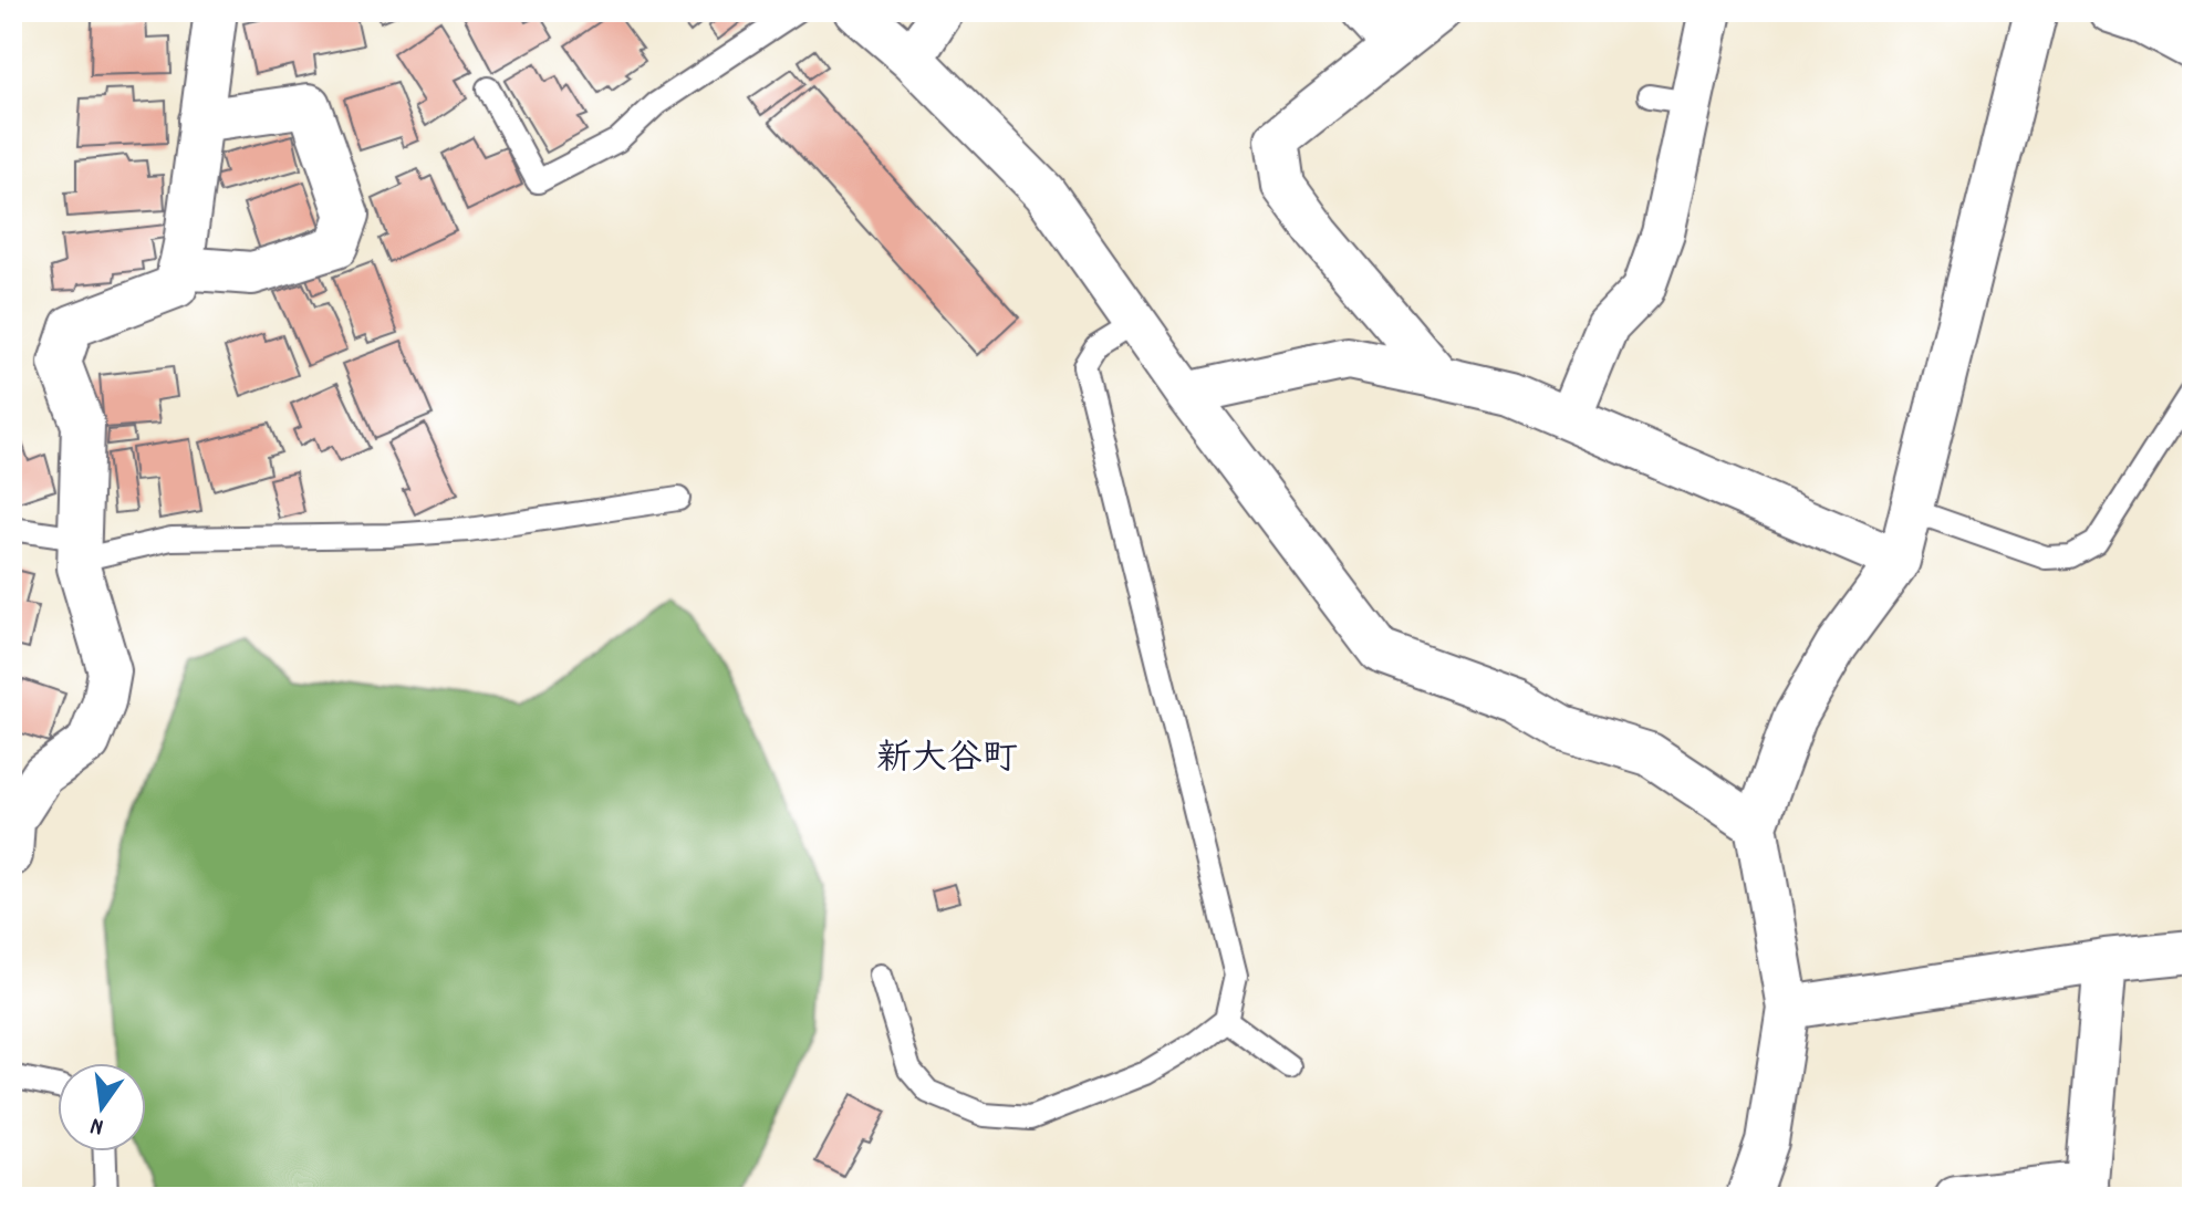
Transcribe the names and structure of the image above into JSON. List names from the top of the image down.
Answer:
{
  "districts": ["新大谷町"],
  "north": "bottom"
}
